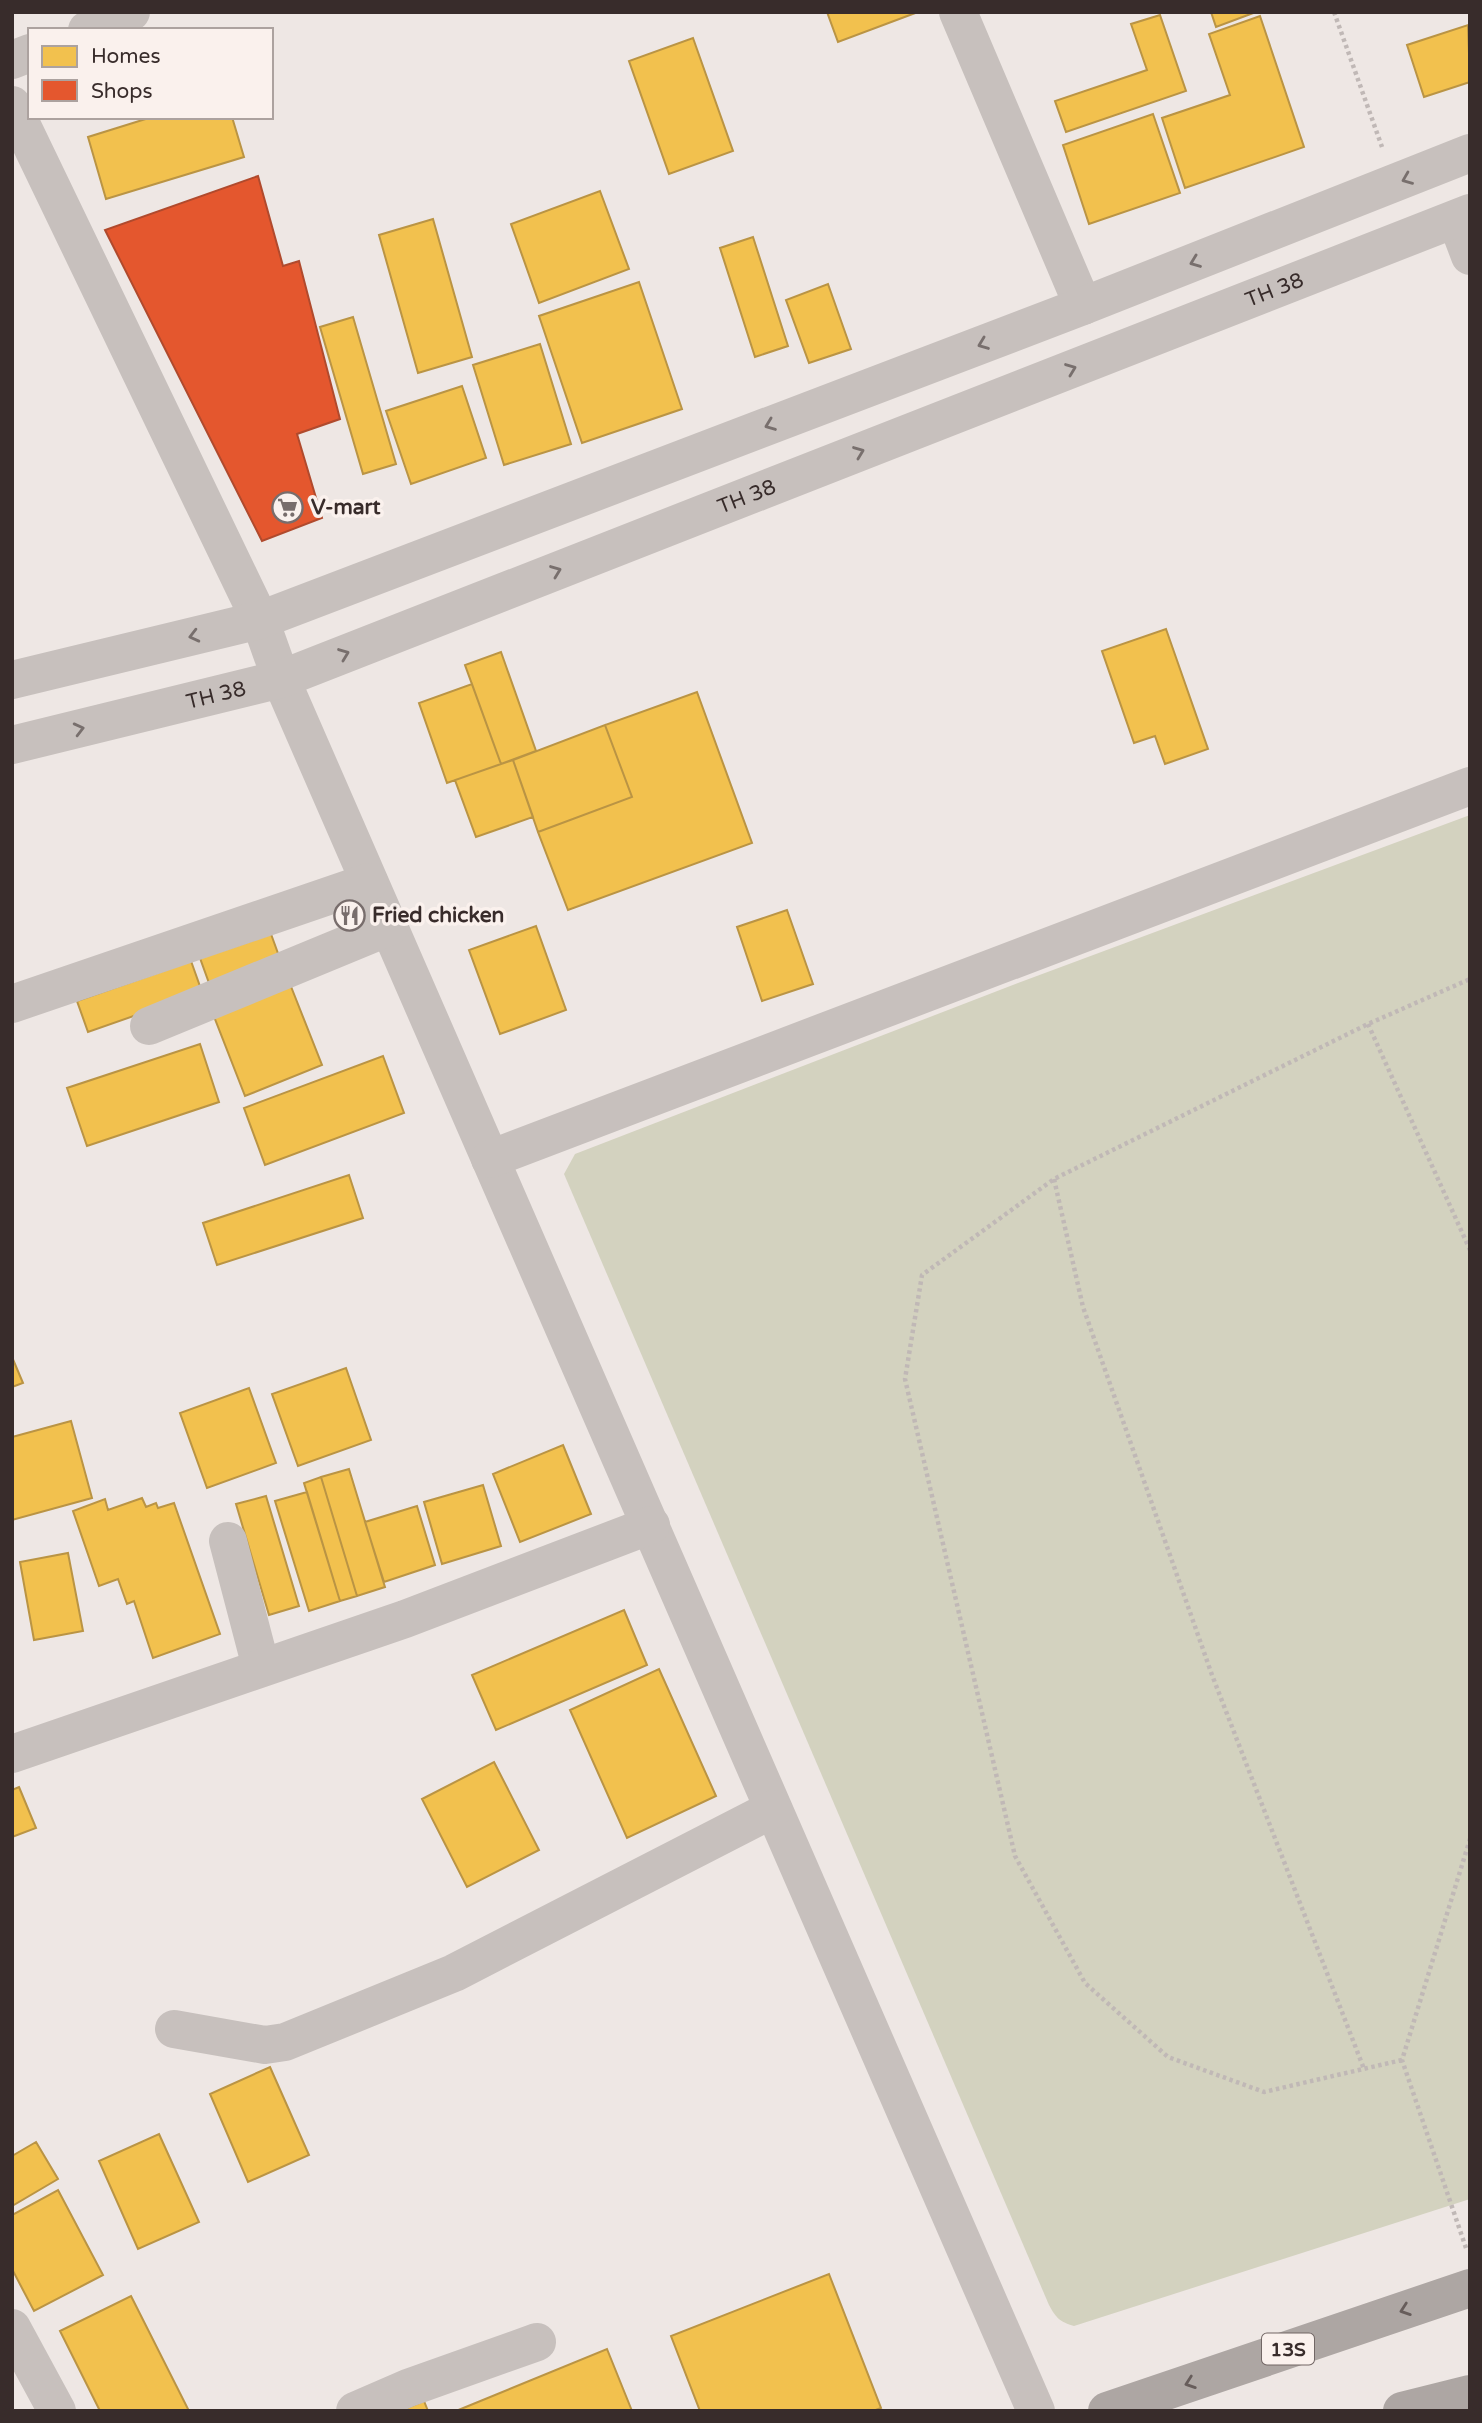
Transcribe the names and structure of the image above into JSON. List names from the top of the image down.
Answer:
{
  "streets": {
    "highway": ["13S"],
    "street": ["TH 38"]
  },
  "places": {
    "supermarket": ["V-mart"],
    "restaurant": ["Fried chicken"]
  },
  "legend": ["Homes", "Shops"]
}
